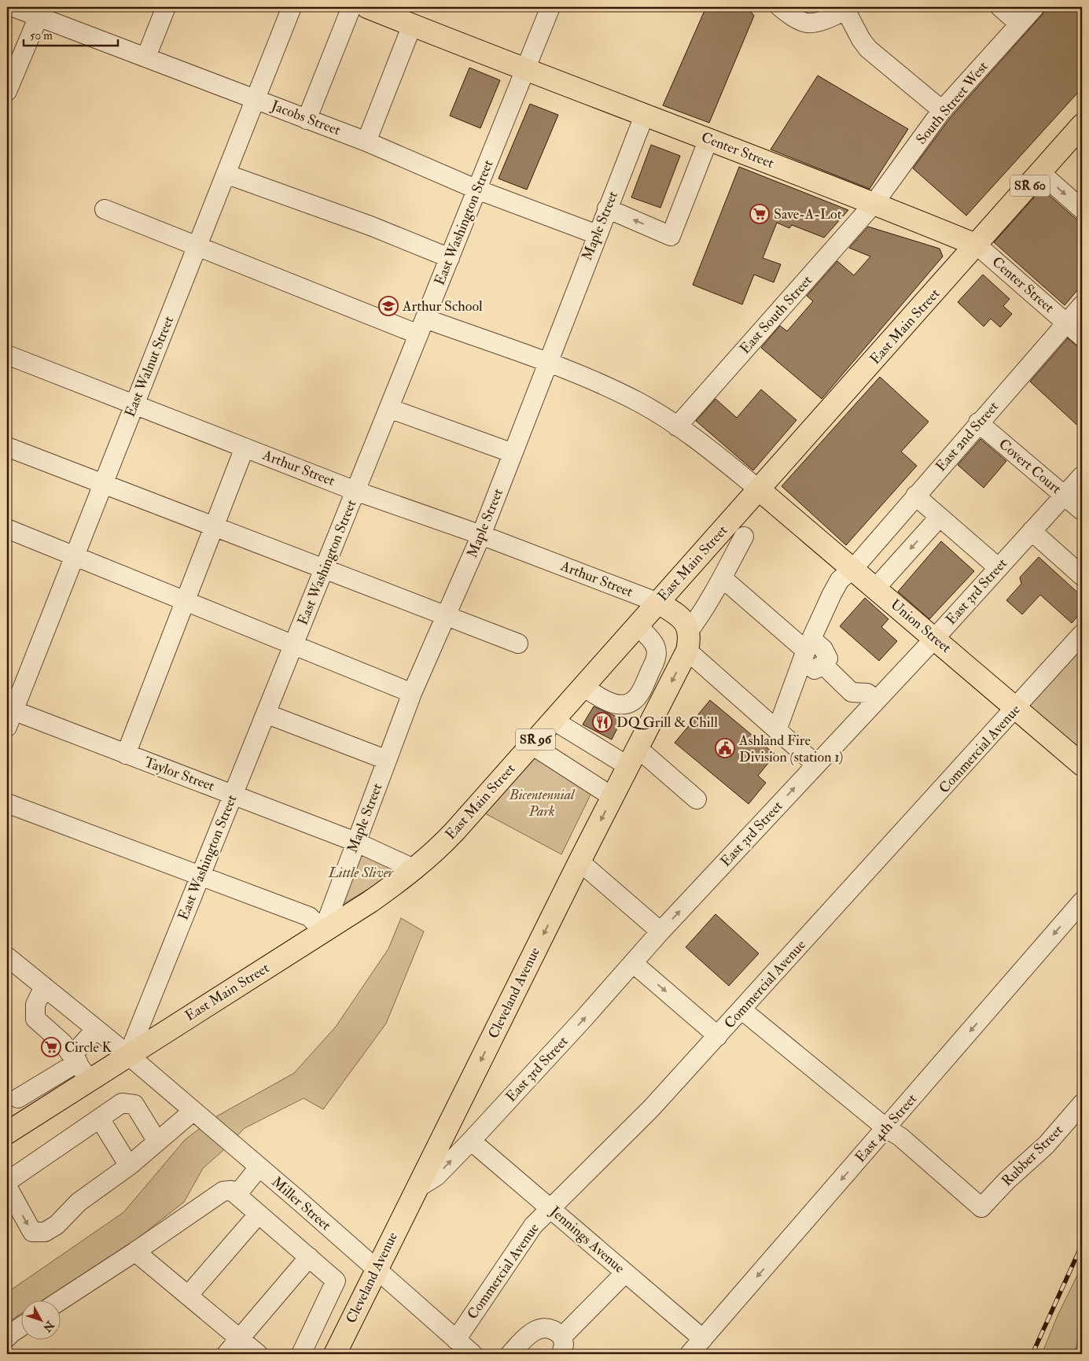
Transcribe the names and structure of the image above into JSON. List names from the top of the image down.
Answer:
{
  "streets": {
    "main road": [
      "Center Street",
      "SR 60",
      "East Main Street",
      "Union Street",
      "SR 96",
      "Cleveland Avenue"
    ],
    "street": [
      "South Street West",
      "Jacobs Street",
      "East Washington Street",
      "Maple Street",
      "East South Street",
      "East Walnut Street",
      "East 2nd Street",
      "Covert Court",
      "Arthur Street",
      "East 3rd Street",
      "Commercial Avenue",
      "Taylor Street",
      "East 4th Street",
      "Rubber Street",
      "Miller Street",
      "Jennings Avenue"
    ]
  },
  "crossings": [
    ["South Street West", "Center Street"],
    ["South Street West", "East South Street"],
    ["Jacobs Street", "East Washington Street"],
    ["Jacobs Street", "Maple Street"],
    ["Jacobs Street", "East Walnut Street"],
    ["Center Street", "SR 60"],
    ["Center Street", "East Washington Street"],
    ["Center Street", "Maple Street"],
    ["Center Street", "East South Street"],
    ["Center Street", "East Main Street"],
    ["Center Street", "East 2nd Street"],
    ["SR 60", "East Main Street"],
    ["East Washington Street", "East Main Street"],
    ["East Washington Street", "Arthur Street"],
    ["East Washington Street", "Taylor Street"],
    ["East Washington Street", "Miller Street"],
    ["Maple Street", "East Main Street"],
    ["Maple Street", "Arthur Street"],
    ["Maple Street", "Taylor Street"],
    ["East Main Street", "Arthur Street"],
    ["East Main Street", "Union Street"],
    ["East Main Street", "Taylor Street"],
    ["East Main Street", "Miller Street"],
    ["East Walnut Street", "Arthur Street"],
    ["East Walnut Street", "Taylor Street"],
    ["East 2nd Street", "Covert Court"],
    ["East 2nd Street", "Union Street"],
    ["Covert Court", "East 3rd Street"],
    ["East 3rd Street", "Union Street"],
    ["East 3rd Street", "Cleveland Avenue"],
    ["East 3rd Street", "Jennings Avenue"],
    ["Union Street", "Commercial Avenue"],
    ["Commercial Avenue", "Miller Street"],
    ["Commercial Avenue", "Jennings Avenue"],
    ["Cleveland Avenue", "Miller Street"],
    ["East 4th Street", "Rubber Street"],
    ["East 4th Street", "Jennings Avenue"]
  ],
  "one_way": ["East 3rd Street", "Cleveland Avenue", "East 4th Street"],
  "parks": ["Bicentennial Park", "Little Sliver"],
  "places": {
    "supermarket": ["Save-A-Lot", "Circle K"],
    "school or university": ["Arthur School"],
    "restaurant": ["DQ Grill & Chill"],
    "public building": ["Ashland Fire Division (station 1)"]
  },
  "scale_bar": "50 m",
  "north": "bottom right"
}
